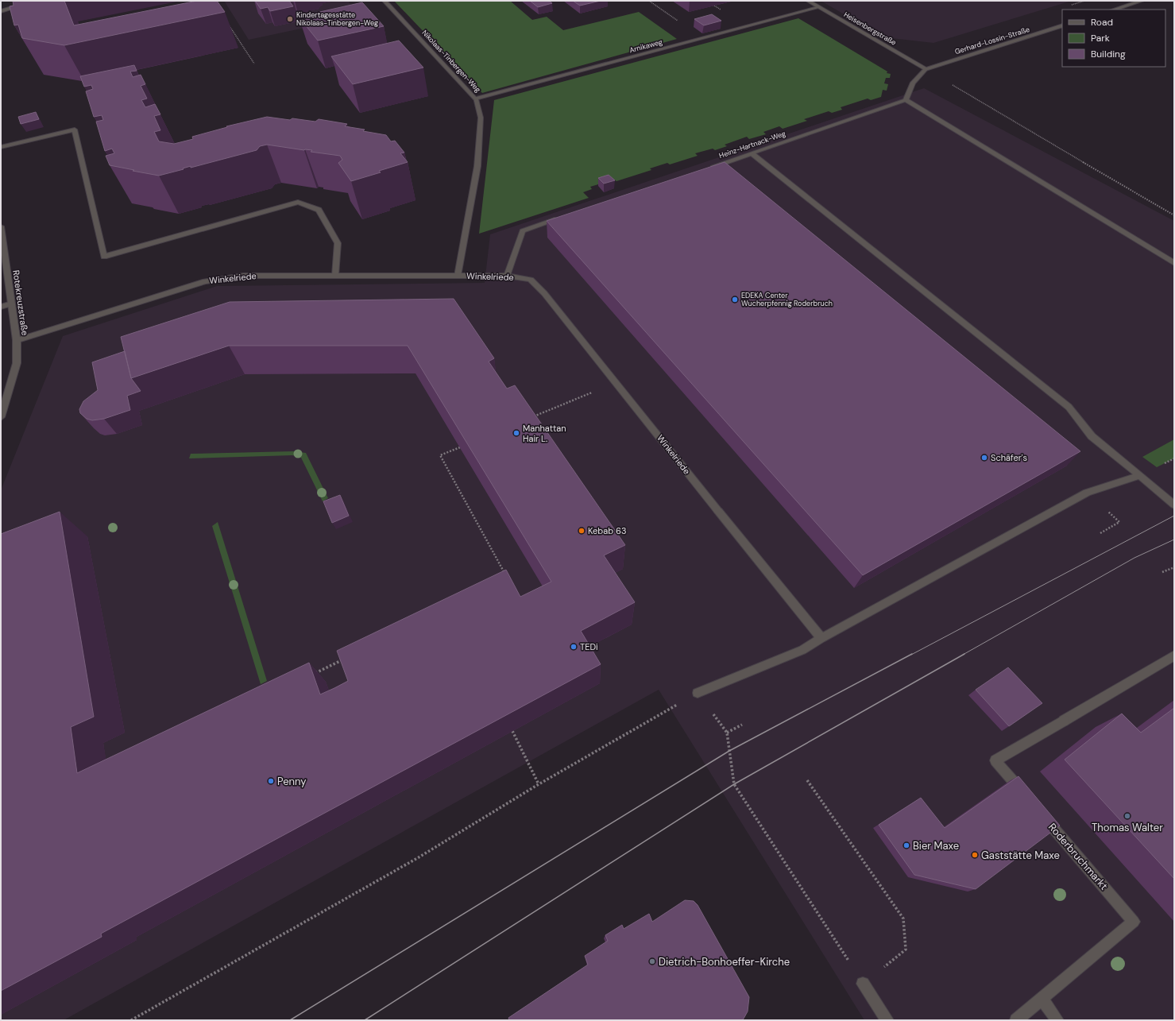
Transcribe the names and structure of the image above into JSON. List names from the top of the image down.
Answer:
{
  "streets": {
    "street": [
      "Heisenbergstraße",
      "Gerhard-Lossin-Straße",
      "Arnikaweg",
      "Nikolaas-Tinbergen-Weg",
      "Heinz-Hartnack-Weg",
      "Winkelriede",
      "Rotekreuzstraße",
      "Roderbruchmarkt"
    ]
  },
  "crossings": [
    ["Heisenbergstraße", "Gerhard-Lossin-Straße"],
    ["Heisenbergstraße", "Arnikaweg"],
    ["Arnikaweg", "Nikolaas-Tinbergen-Weg"],
    ["Nikolaas-Tinbergen-Weg", "Winkelriede"],
    ["Winkelriede", "Rotekreuzstraße"]
  ],
  "places": [
    "Kindertagesstätte Nikolaas-Tinbergen-Weg",
    "EDEKA Center Wucherpfennig Roderbruch",
    "Manhattan Hair L.",
    "Schäfer's",
    "Kebab 63",
    "TEDi",
    "Penny",
    "Thomas Walter",
    "Bier Maxe",
    "Gaststätte Maxe",
    "Dietrich-Bonhoeffer-Kirche"
  ],
  "legend": ["Road", "Park", "Building"]
}
